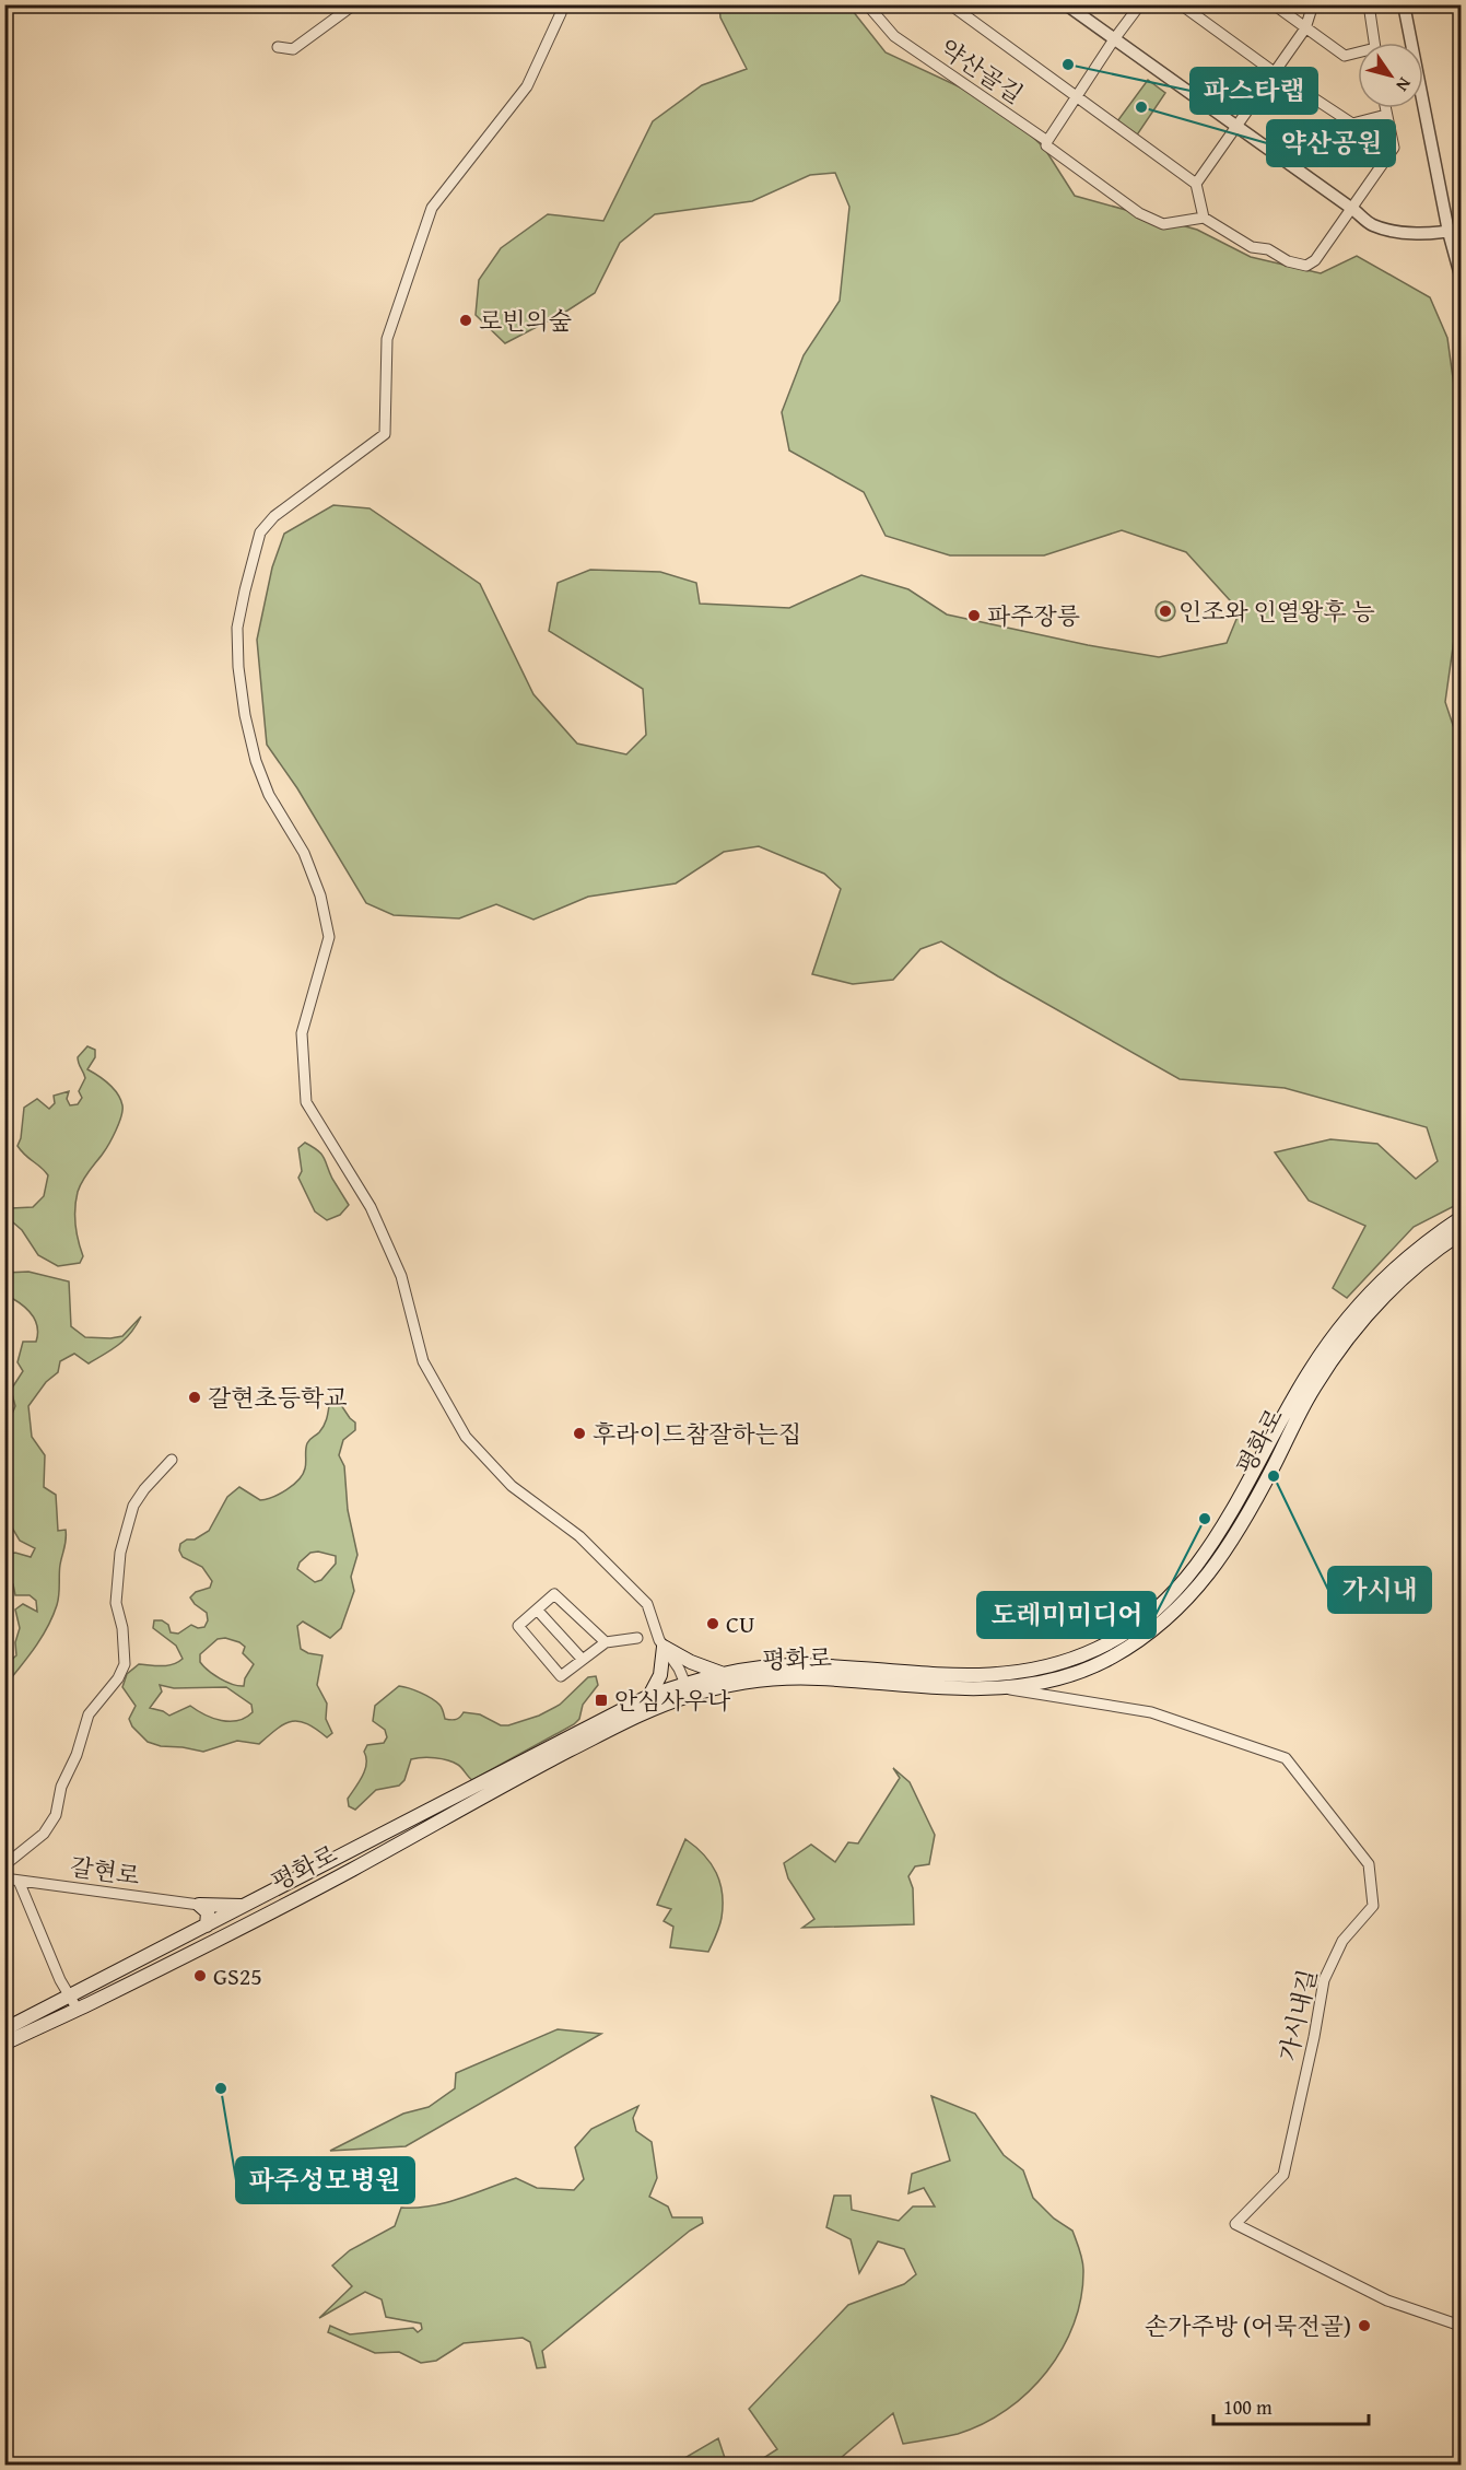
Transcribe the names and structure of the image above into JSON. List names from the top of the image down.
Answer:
{
  "streets": {
    "main road": ["평화로"],
    "street": ["약산골길", "갈현로", "가시내길"]
  },
  "crossings": [
    ["평화로", "가시내길"]
  ],
  "places": {
    "other": [
      "파스타랩",
      "약산공원",
      "로빈의숲",
      "인조와 인열왕후 능",
      "파주장릉",
      "갈현초등학교",
      "후라이드참잘하는집",
      "가시내",
      "도레미미디어",
      "CU",
      "GS25",
      "파주성모병원",
      "손가주방 (어묵전골)"
    ],
    "transit": ["안심사우나"]
  },
  "scale_bar": "100 m",
  "north": "bottom right"
}
